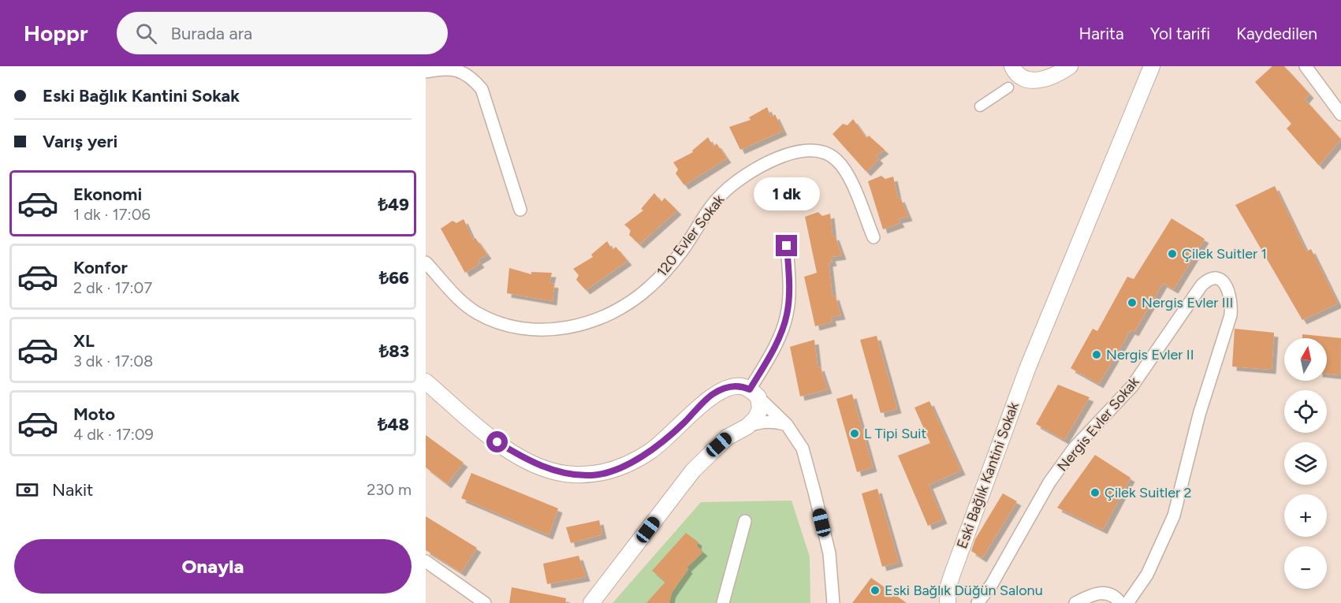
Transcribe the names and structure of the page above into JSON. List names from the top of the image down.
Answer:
{
  "streets": {
    "street": ["120 Evler Sokak", "Nergis Evler Sokak", "Eski Bağlık Kantini Sokak"]
  },
  "places": [
    "Çilek Suitler 1",
    "Nergis Evler III",
    "Nergis Evler II",
    "L Tipi Suit",
    "Çilek Suitler 2",
    "Eski Bağlık Düğün Salonu"
  ],
  "north": "top",
  "page": {
    "header": "Hoppr",
    "search": "Burada ara",
    "nav": ["Harita", "Yol tarifi", "Kaydedilen"],
    "banner": ["Eski Bağlık Kantini Sokak", "Varış yeri"],
    "list": [
      {
        "name": "Ekonomi",
        "note": "1 dk · 17:06",
        "value": "₺49"
      },
      {
        "name": "Konfor",
        "note": "2 dk · 17:07",
        "value": "₺66"
      },
      {
        "name": "XL",
        "note": "3 dk · 17:08",
        "value": "₺83"
      },
      {
        "name": "Moto",
        "note": "4 dk · 17:09",
        "value": "₺48"
      }
    ],
    "bubble": "1 dk",
    "map_buttons": ["+", "−"],
    "pay": ["Nakit", "230 m"],
    "buttons": "Onayla"
  }
}
